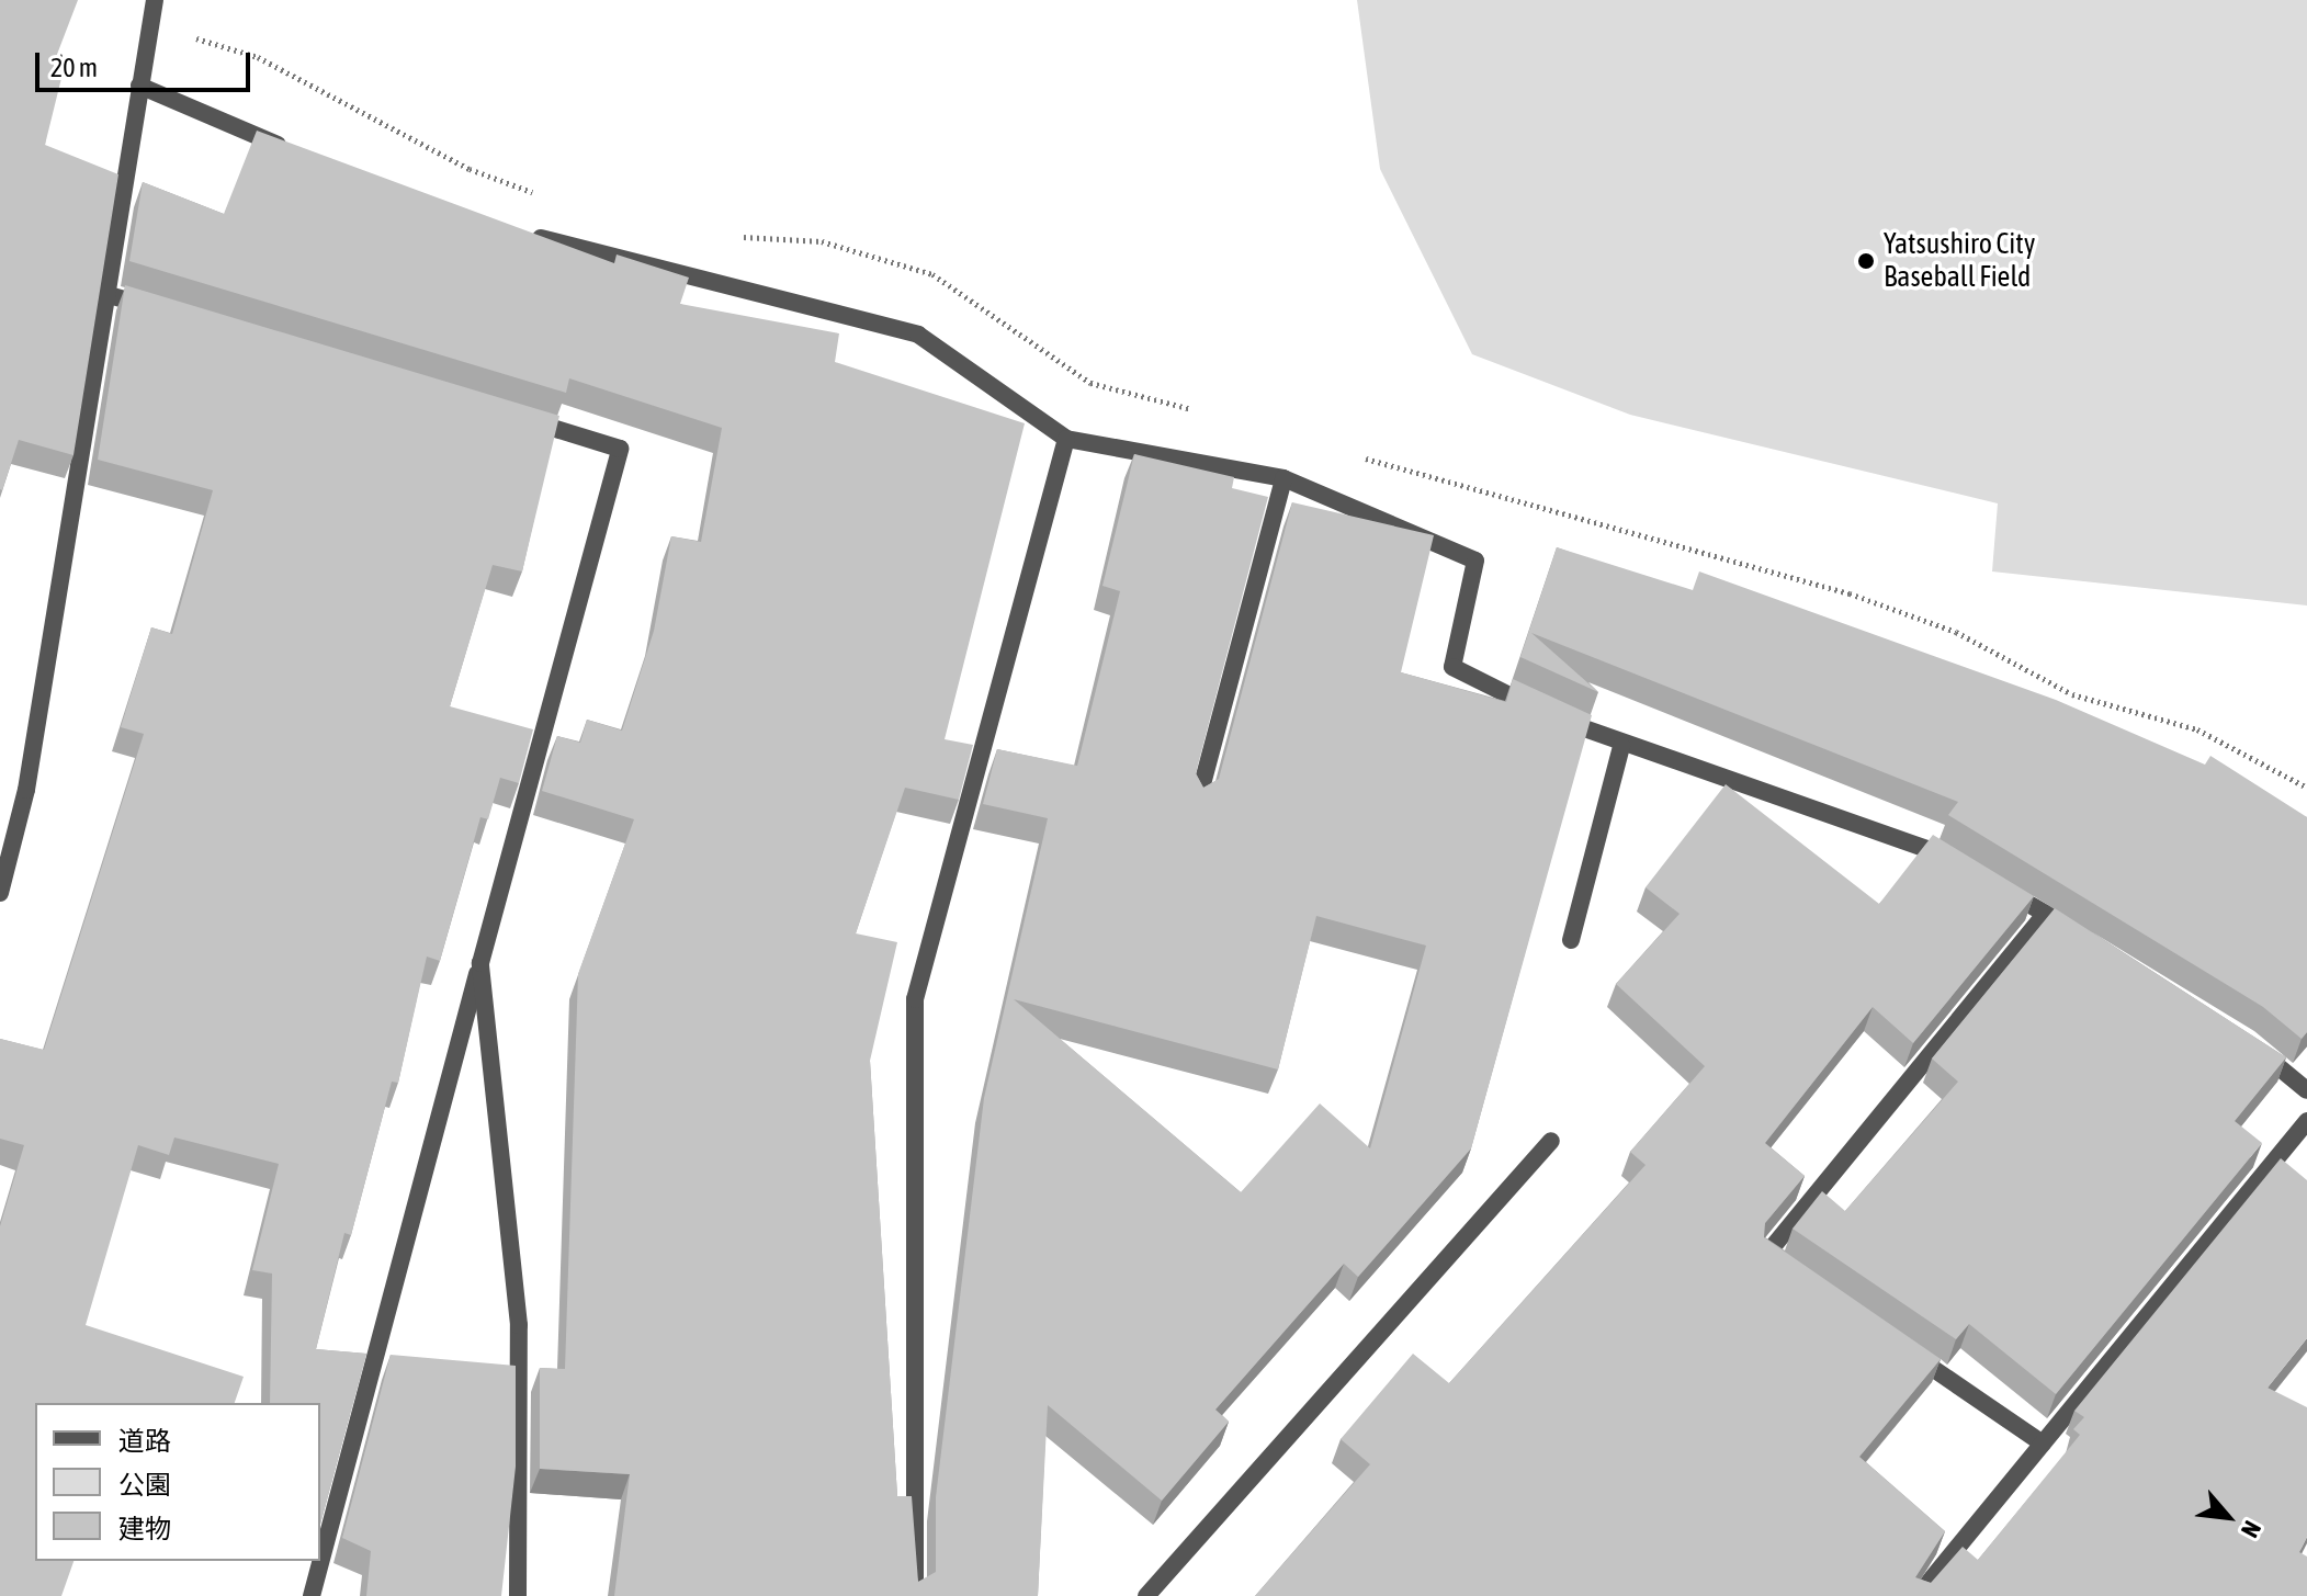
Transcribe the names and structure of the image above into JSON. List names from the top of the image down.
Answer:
{
  "places": ["Yatsushiro City Baseball Field"],
  "legend": ["道路", "公園", "建物"],
  "scale_bar": "20 m",
  "north": "bottom right"
}
